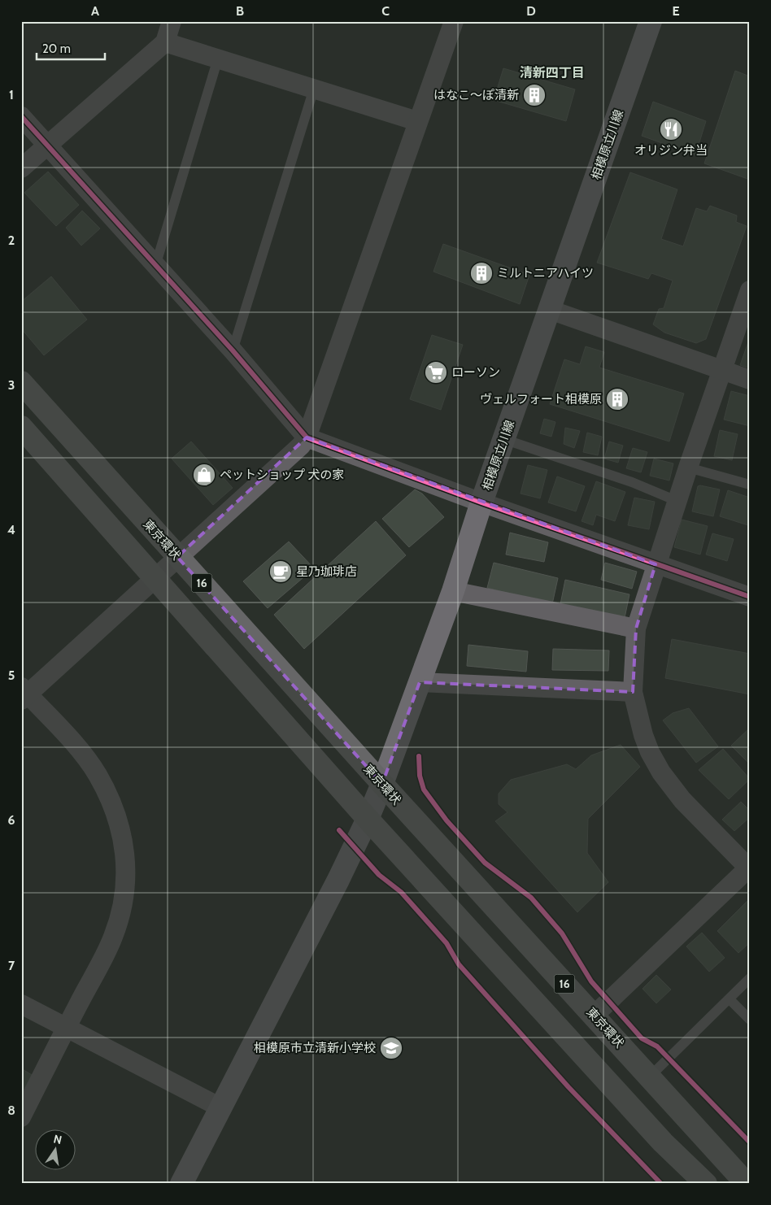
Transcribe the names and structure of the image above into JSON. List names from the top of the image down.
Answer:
{
  "streets": {
    "highway": ["東京環状", "16"],
    "main road": ["相模原立川線"]
  },
  "crossings": [
    ["相模原立川線", "東京環状"],
    ["相模原立川線", "16"]
  ],
  "districts": ["清新四丁目"],
  "places": {
    "building": ["はなこ～ぽ清新", "ミルトニアハイツ", "ヴェルフォート相模原"],
    "restaurant": ["オリジン弁当"],
    "supermarket": ["ローソン"],
    "shop": ["ペットショップ 犬の家"],
    "cafe": ["星乃珈琲店"],
    "school or university": ["相模原市立清新小学校"]
  },
  "scale_bar": "20 m",
  "north": "top",
  "grid": {
    "columns": [
      "A",
      "B",
      "C",
      "D",
      "E"
    ],
    "rows": [
      "1",
      "2",
      "3",
      "4",
      "5",
      "6",
      "7",
      "8"
    ]
  }
}
